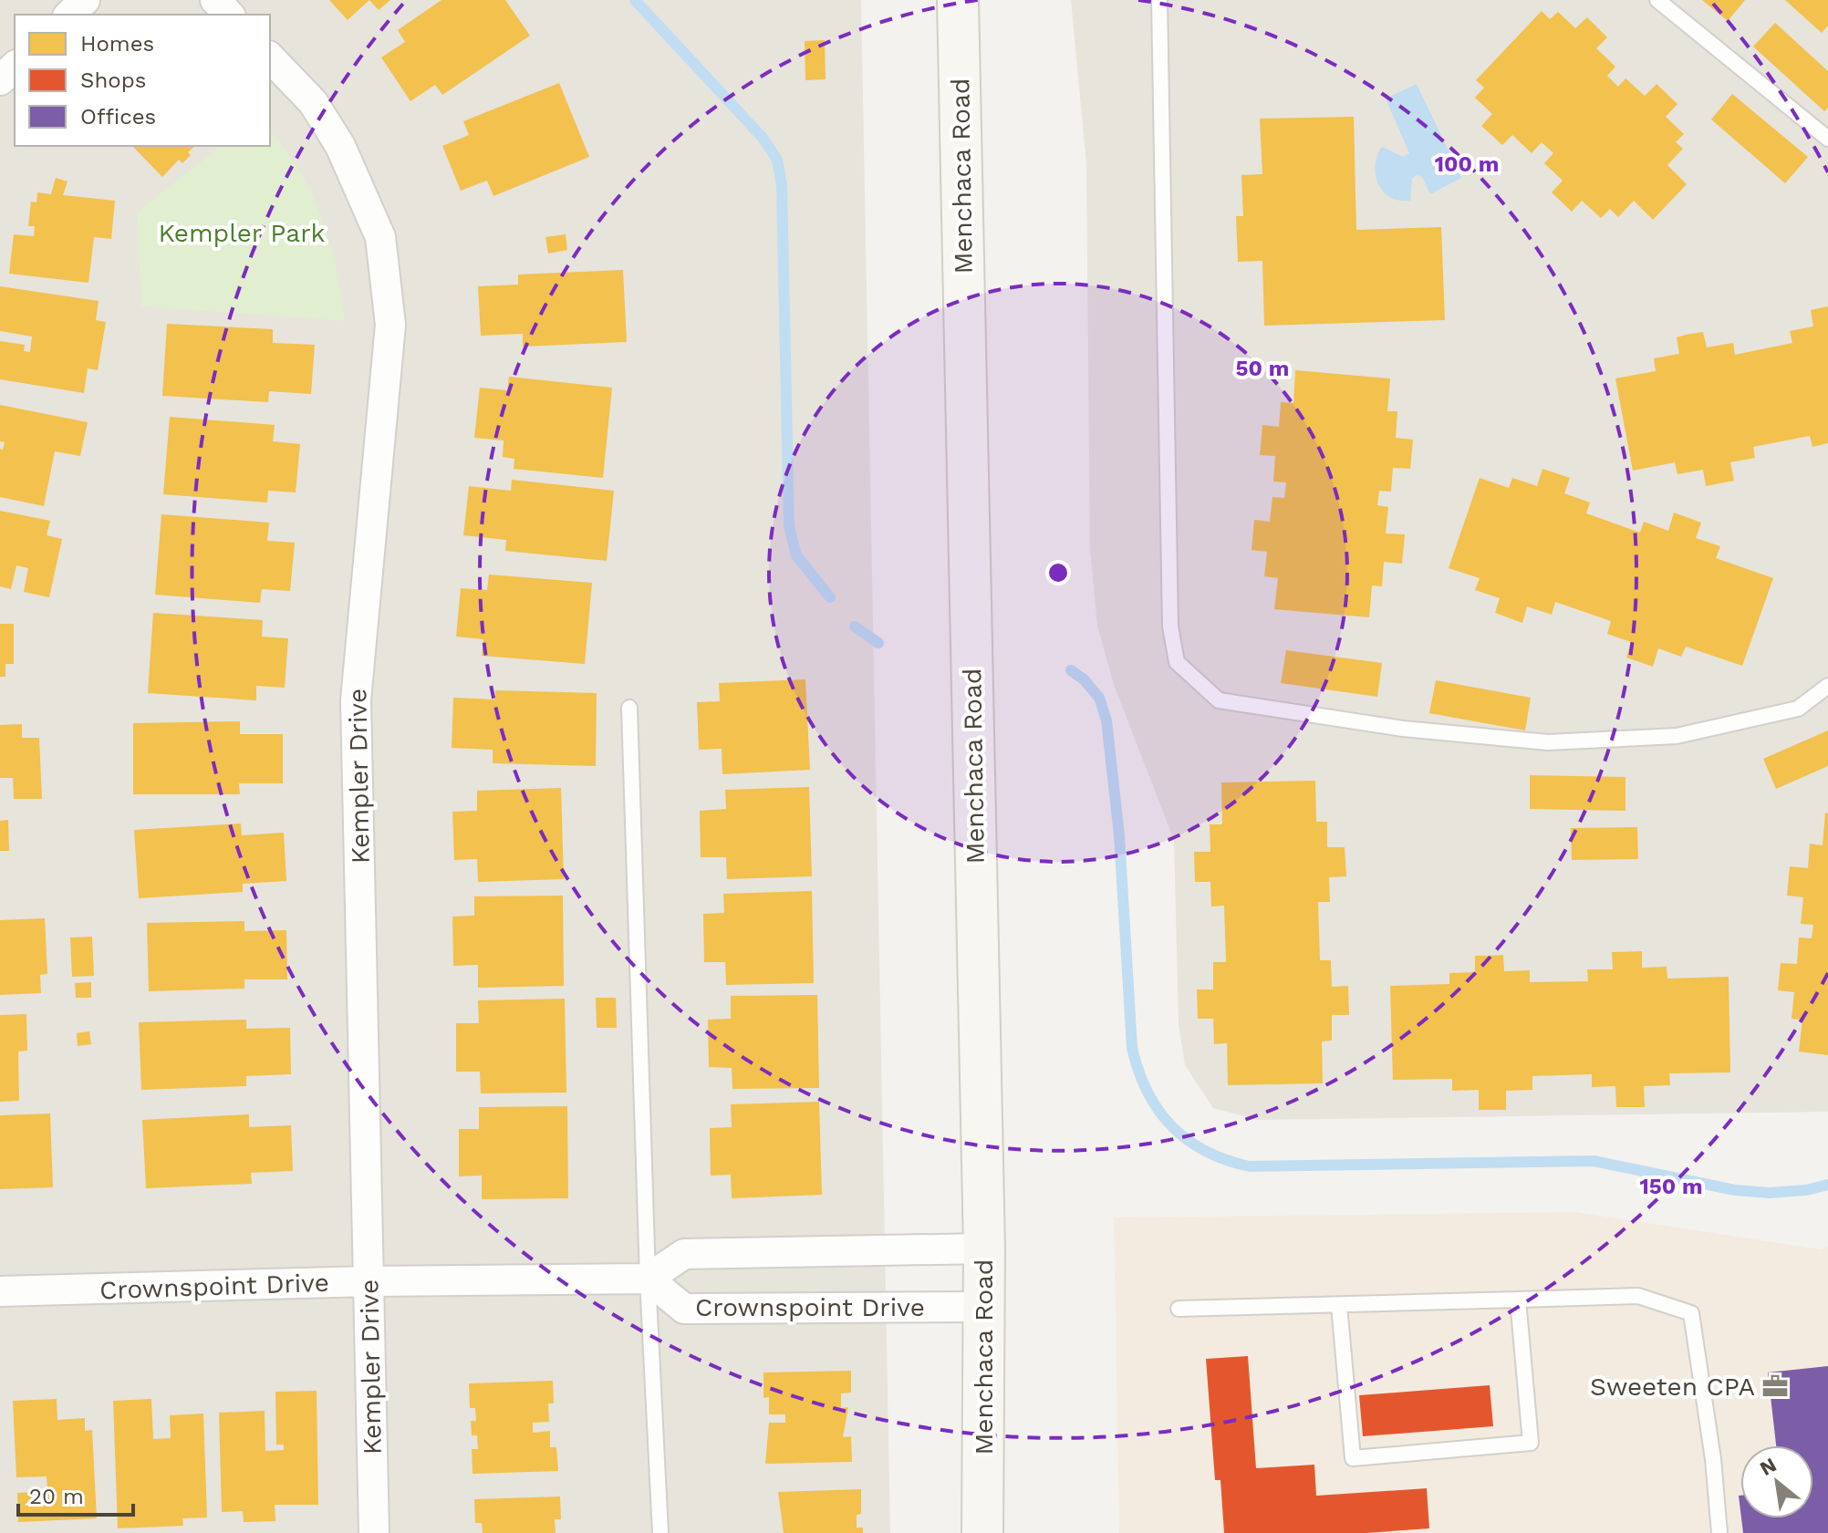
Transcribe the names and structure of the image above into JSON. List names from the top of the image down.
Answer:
{
  "streets": {
    "main road": ["Menchaca Road"],
    "street": ["Kempler Drive", "Crownspoint Drive"]
  },
  "crossings": [
    ["Menchaca Road", "Crownspoint Drive"],
    ["Kempler Drive", "Crownspoint Drive"]
  ],
  "parks": ["Kempler Park"],
  "places": {
    "office": ["Sweeten CPA"]
  },
  "legend": ["Homes", "Shops", "Offices"],
  "scale_bar": "20 m",
  "north": "top left",
  "rings": ["100 m", "50 m", "150 m"]
}
